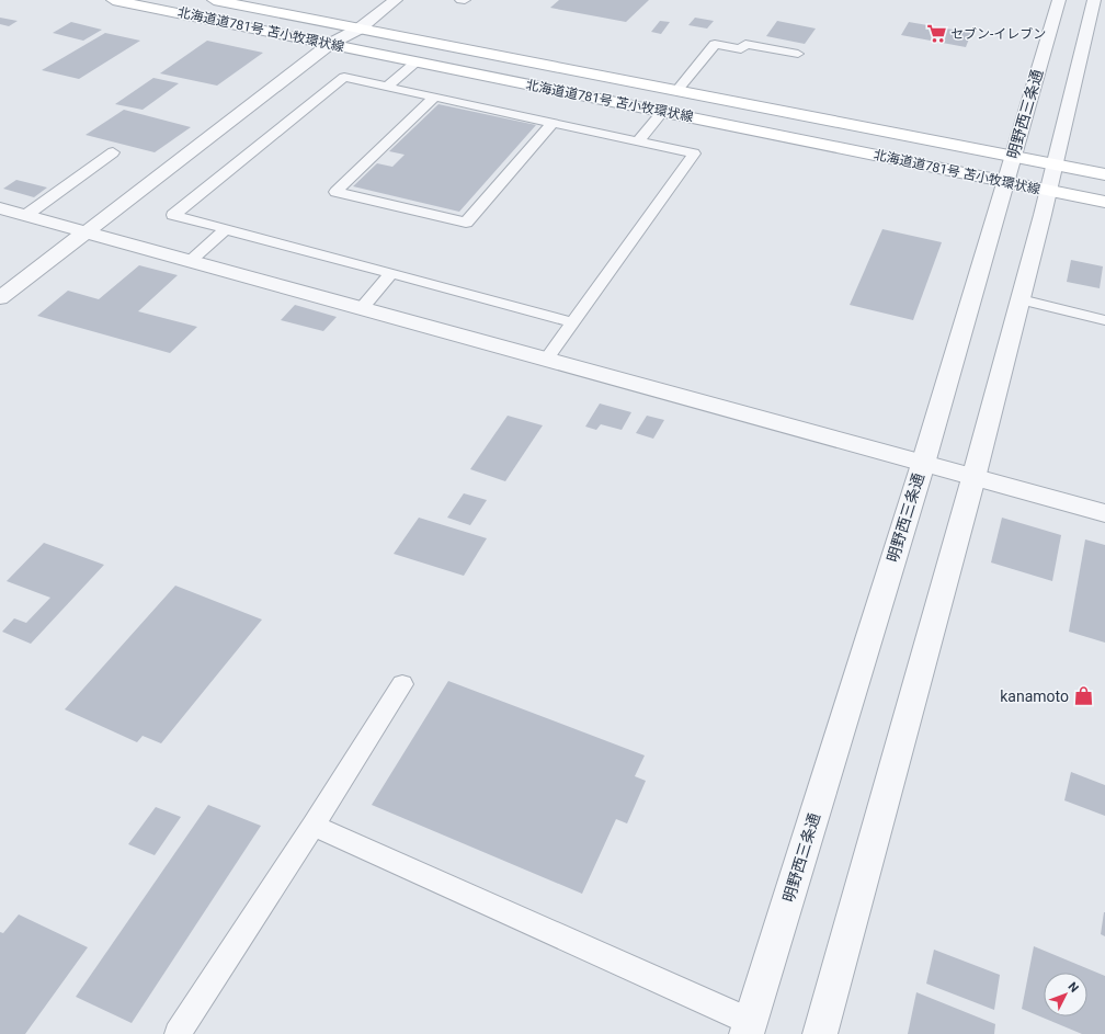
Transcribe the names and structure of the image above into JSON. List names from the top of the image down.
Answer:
{
  "streets": {
    "main road": ["北海道道781号 苫小牧環状線"],
    "street": ["明野西三条通"]
  },
  "crossings": [
    ["北海道道781号 苫小牧環状線", "明野西三条通"]
  ],
  "places": {
    "supermarket": ["セブン-イレブン"],
    "shop": ["kanamoto"]
  },
  "north": "top right"
}
